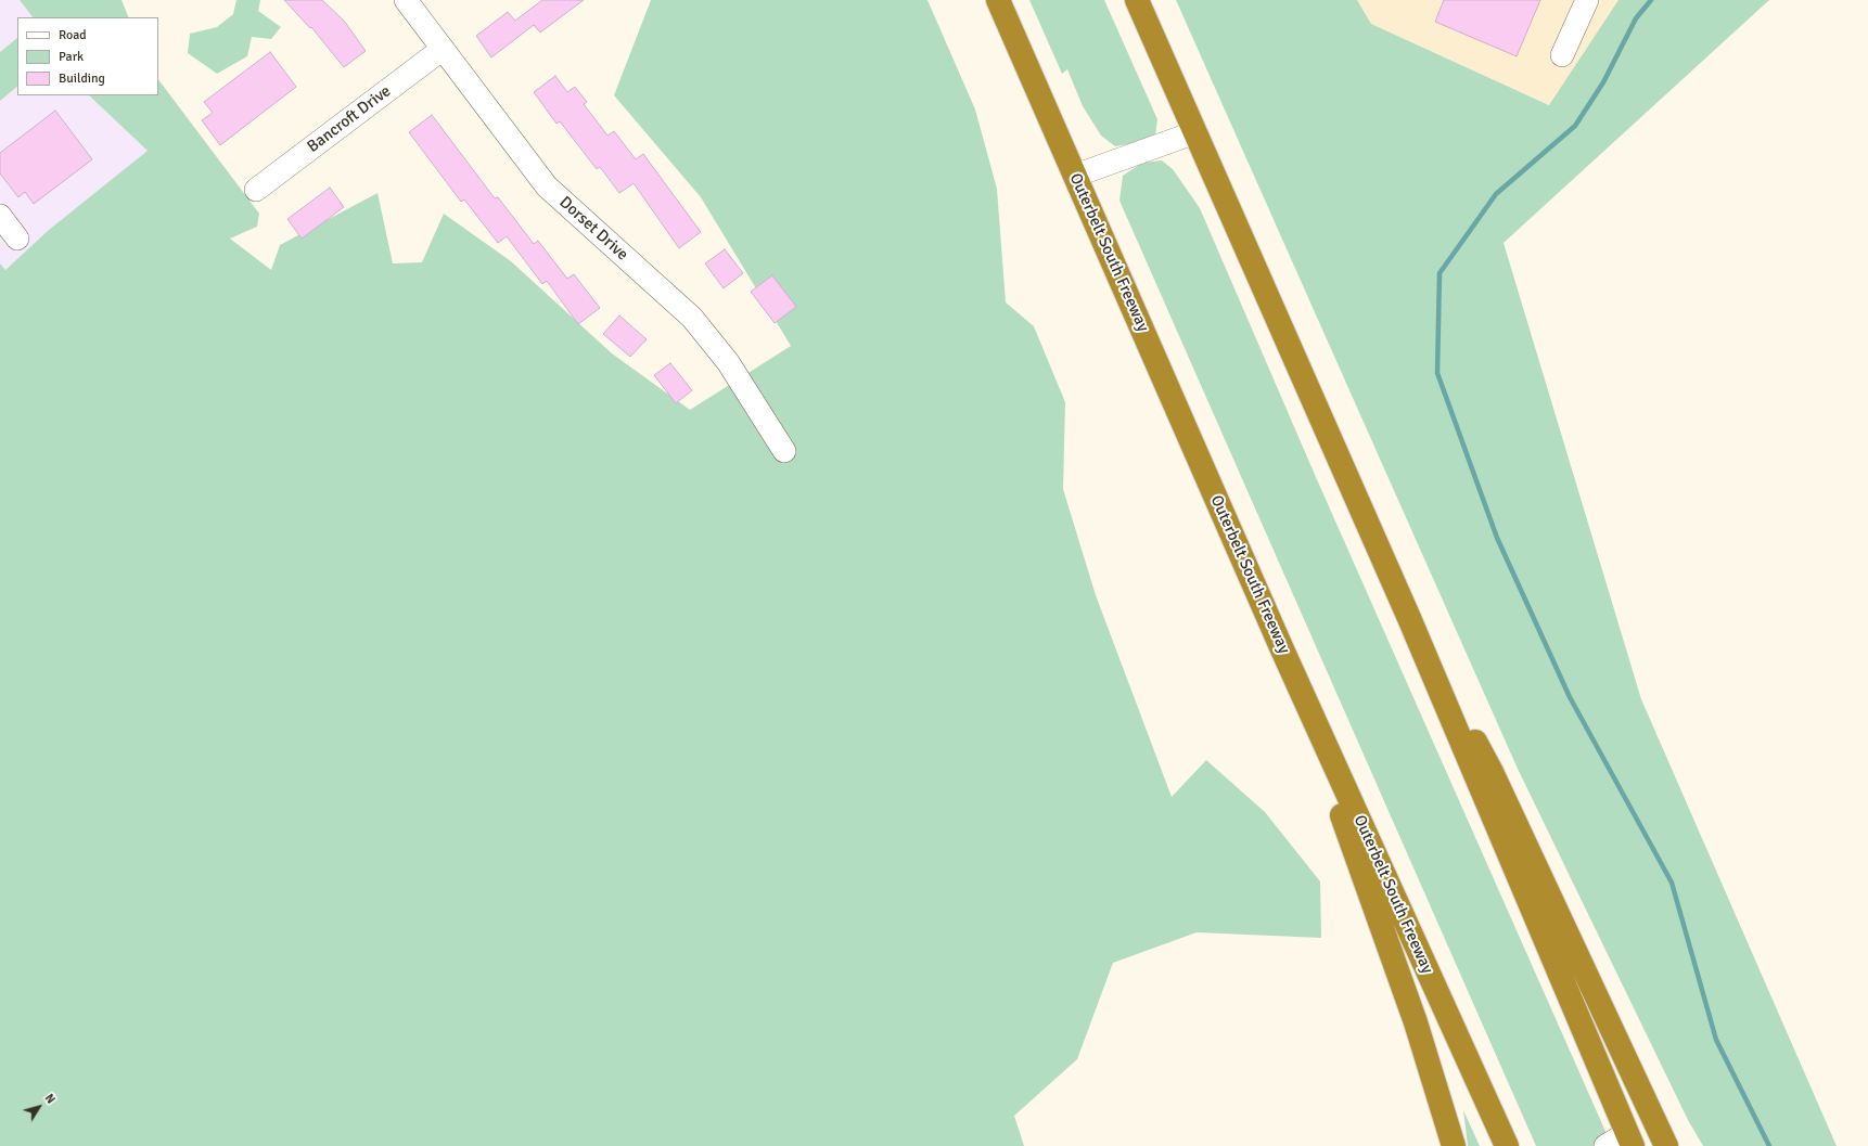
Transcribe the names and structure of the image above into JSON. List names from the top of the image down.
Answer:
{
  "streets": {
    "highway": ["Outerbelt South Freeway"],
    "street": ["Bancroft Drive", "Dorset Drive"]
  },
  "crossings": [
    ["Bancroft Drive", "Dorset Drive"]
  ],
  "legend": ["Road", "Park", "Building"],
  "north": "top right"
}
